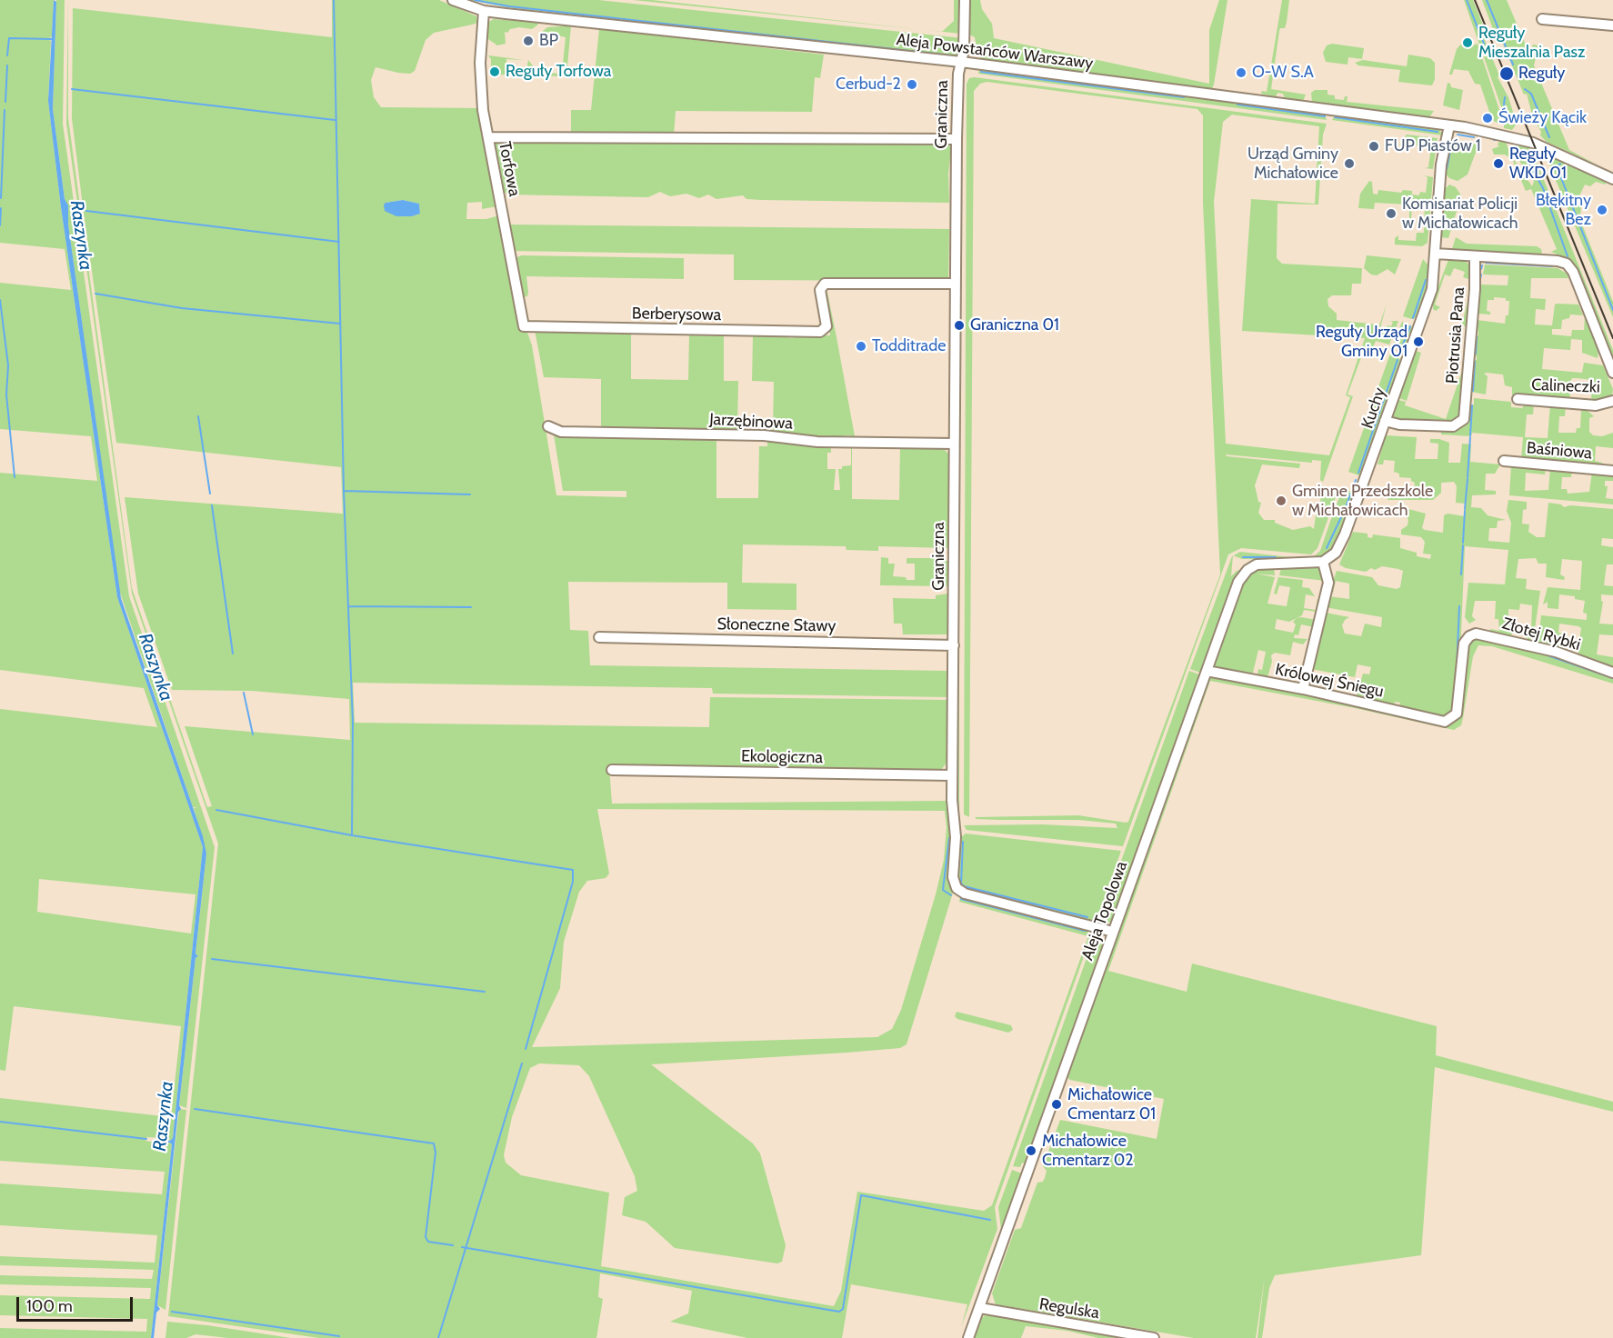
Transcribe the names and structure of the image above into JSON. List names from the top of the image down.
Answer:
{
  "streets": {
    "street": [
      "Aleja Powstańców Warszawy",
      "Graniczna",
      "Torfowa",
      "Berberysowa",
      "Piotrusia Pana",
      "Calineczki",
      "Kuchy",
      "Jarzębinowa",
      "Baśniowa",
      "Słoneczne Stawy",
      "Złotej Rybki",
      "Królowej Śniegu",
      "Ekologiczna",
      "Aleja Topolowa",
      "Regulska"
    ]
  },
  "crossings": [
    ["Aleja Powstańców Warszawy", "Graniczna"],
    ["Aleja Powstańców Warszawy", "Torfowa"],
    ["Aleja Powstańców Warszawy", "Kuchy"],
    ["Graniczna", "Berberysowa"],
    ["Graniczna", "Jarzębinowa"],
    ["Graniczna", "Słoneczne Stawy"],
    ["Graniczna", "Ekologiczna"],
    ["Graniczna", "Aleja Topolowa"],
    ["Torfowa", "Berberysowa"],
    ["Piotrusia Pana", "Kuchy"],
    ["Kuchy", "Aleja Topolowa"],
    ["Złotej Rybki", "Królowej Śniegu"],
    ["Królowej Śniegu", "Aleja Topolowa"],
    ["Aleja Topolowa", "Regulska"]
  ],
  "water": ["Raszynka"],
  "places": [
    "BP",
    "Reguły Mieszalnia Pasz",
    "Reguły Torfowa",
    "O-W S.A",
    "Reguły",
    "Cerbud-2",
    "Świeży Kącik",
    "FUP Piastów 1",
    "Urząd Gminy Michałowice",
    "Reguły WKD 01",
    "Błękitny Bez",
    "Komisariat Policji w Michałowicach",
    "Graniczna 01",
    "Reguły Urząd Gminy 01",
    "Todditrade",
    "Gminne Przedszkole w Michałowicach",
    "Michałowice Cmentarz 01",
    "Michałowice Cmentarz 02"
  ],
  "scale_bar": "100 m"
}
